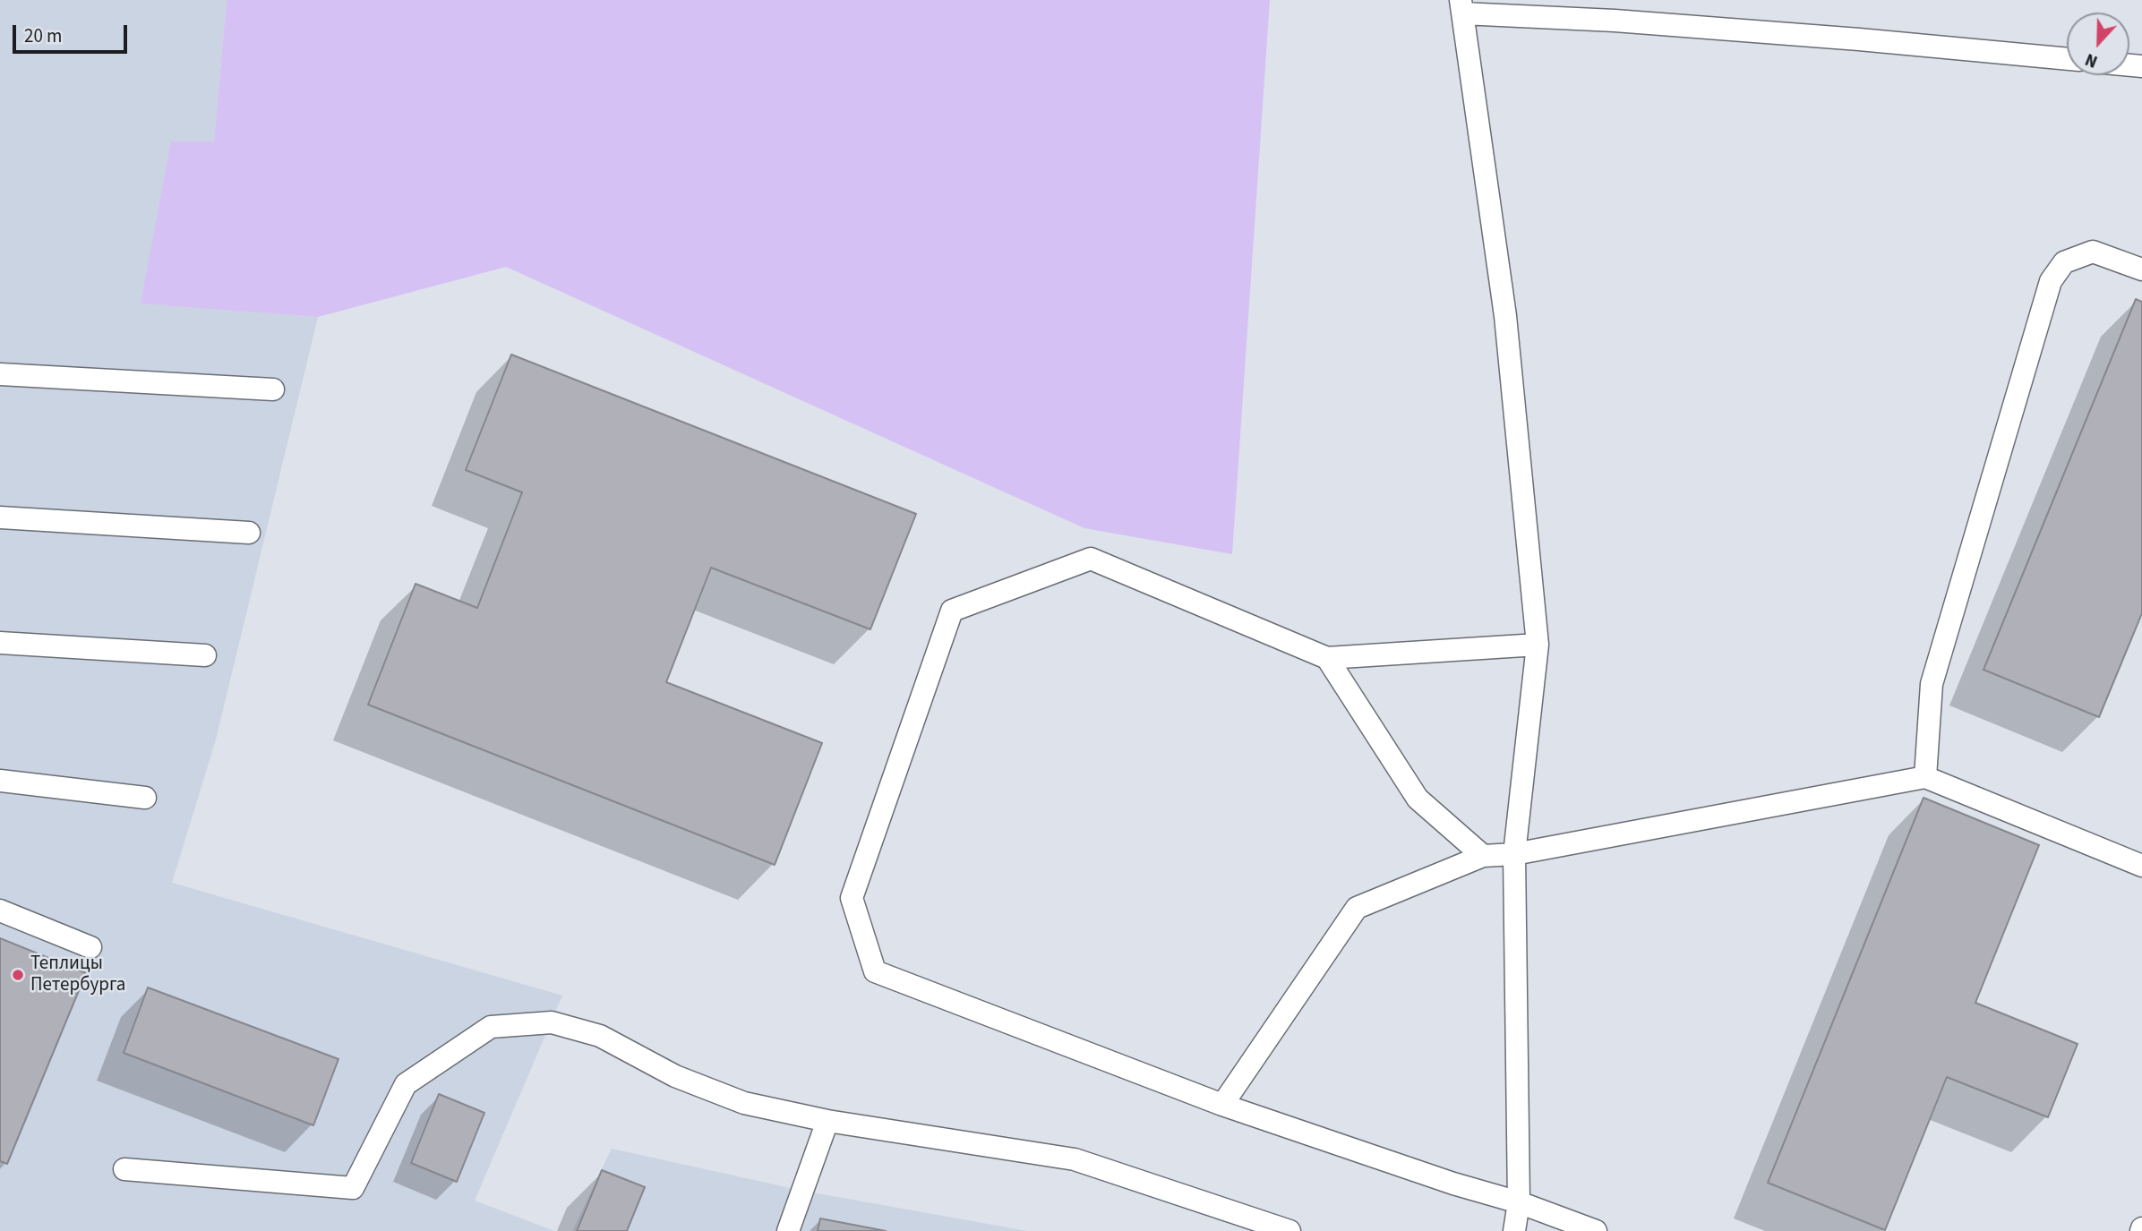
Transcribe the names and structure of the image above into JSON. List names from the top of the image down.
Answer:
{
  "places": ["Теплицы Петербурга"],
  "scale_bar": "20 m",
  "north": "bottom"
}
